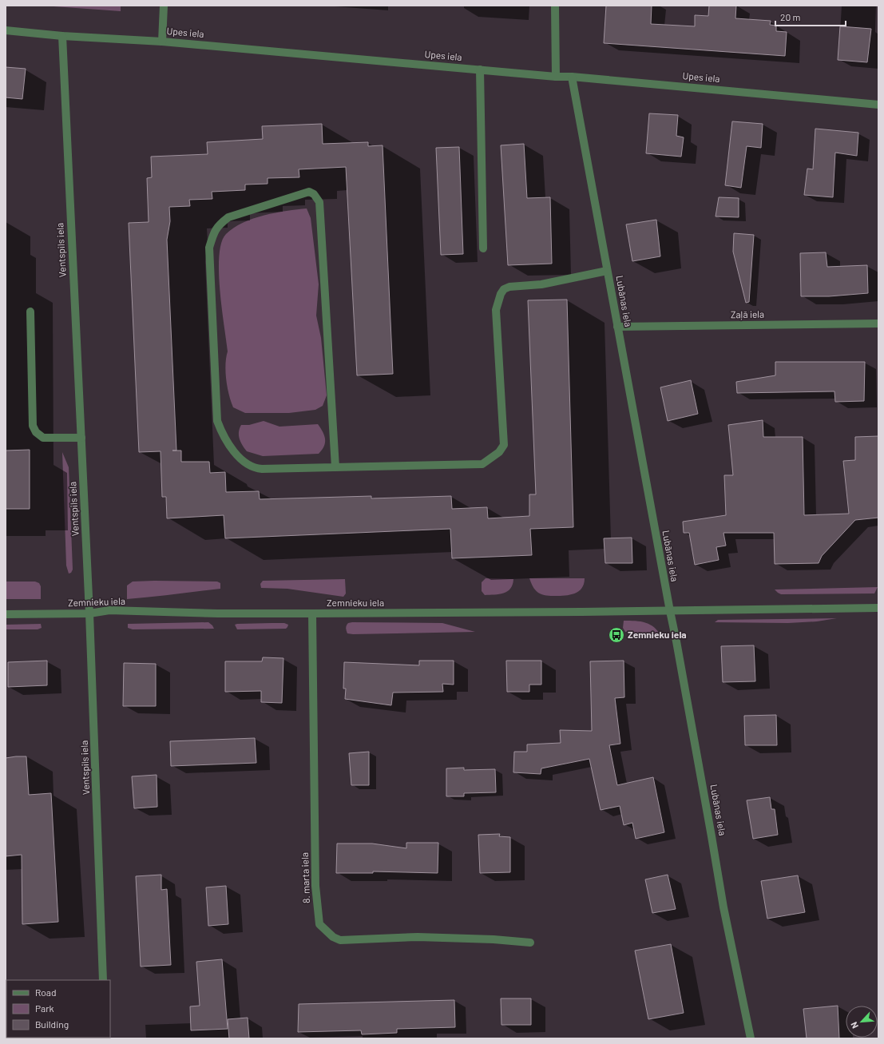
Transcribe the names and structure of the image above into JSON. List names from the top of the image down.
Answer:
{
  "streets": {
    "street": [
      "Upes iela",
      "Ventspils iela",
      "Lubānas iela",
      "Zaļā iela",
      "Zemnieku iela",
      "8. marta iela"
    ]
  },
  "crossings": [
    ["Upes iela", "Ventspils iela"],
    ["Upes iela", "Lubānas iela"],
    ["Ventspils iela", "Zemnieku iela"],
    ["Lubānas iela", "Zaļā iela"],
    ["Lubānas iela", "Zemnieku iela"],
    ["Zemnieku iela", "8. marta iela"]
  ],
  "places": {
    "bus stop": ["Zemnieku iela"]
  },
  "legend": ["Road", "Park", "Building"],
  "scale_bar": "20 m",
  "north": "bottom left"
}
